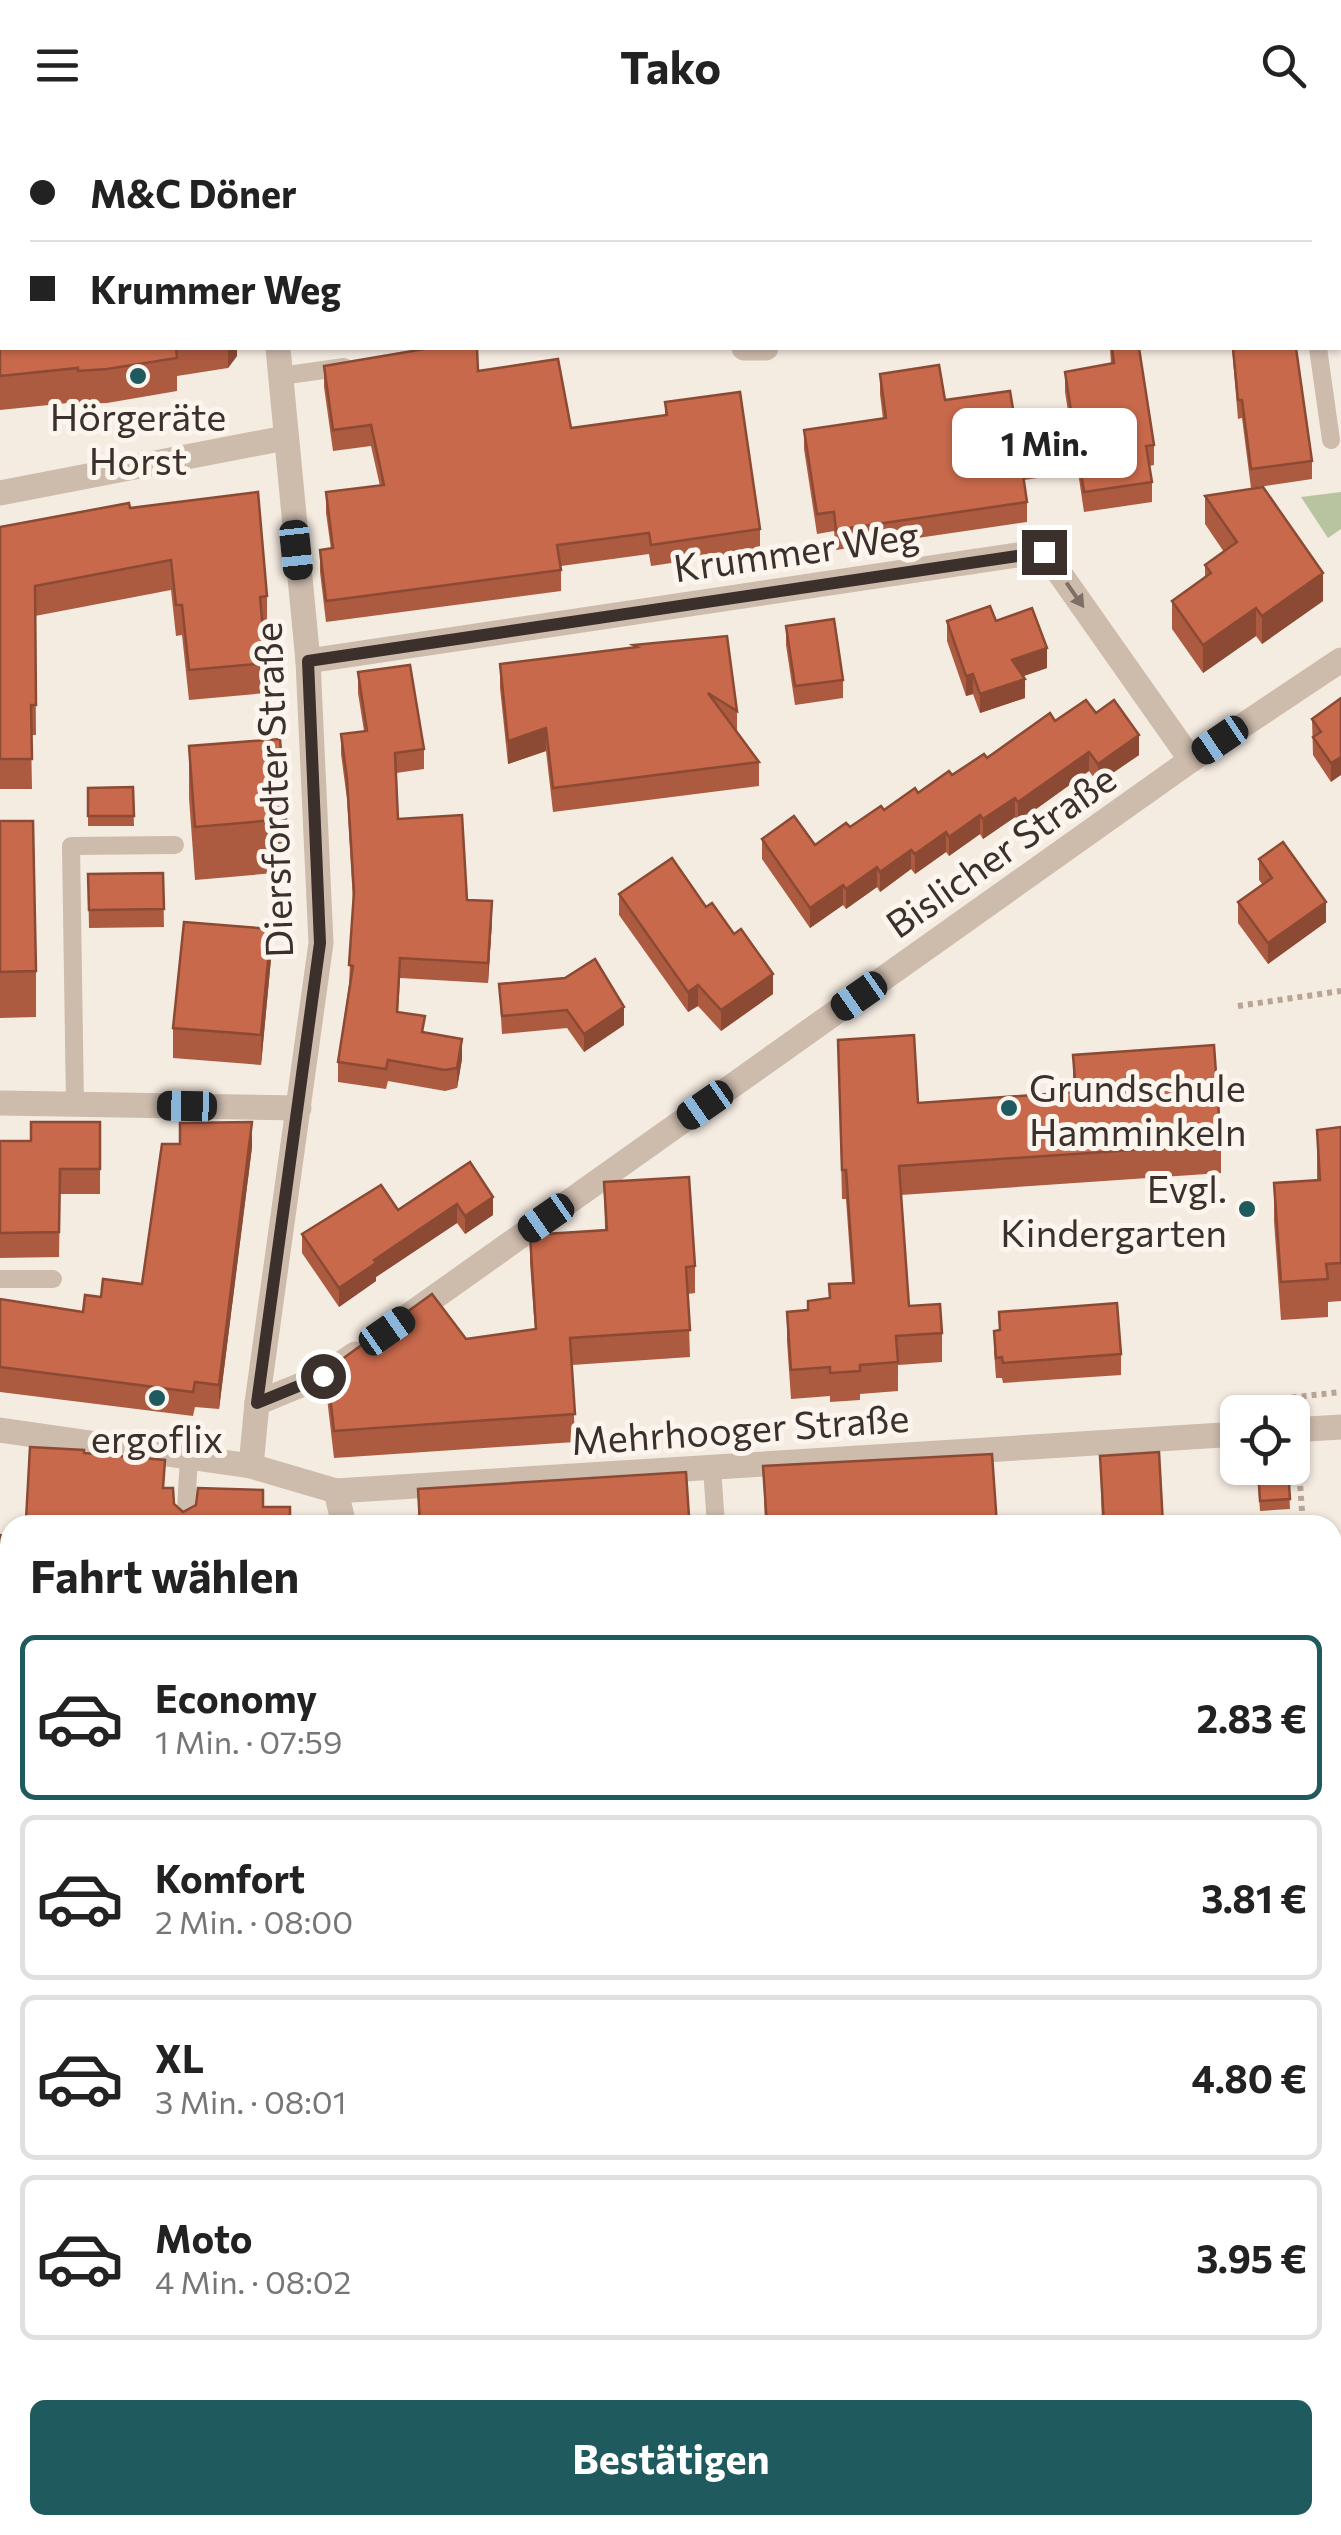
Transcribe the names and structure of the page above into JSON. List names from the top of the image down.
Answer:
{
  "streets": {
    "street": [
      "Krummer Weg",
      "Diersfordter Straße",
      "Bislicher Straße",
      "Mehrhooger Straße"
    ]
  },
  "crossings": [
    ["Krummer Weg", "Diersfordter Straße"],
    ["Krummer Weg", "Bislicher Straße"],
    ["Diersfordter Straße", "Bislicher Straße"],
    ["Diersfordter Straße", "Mehrhooger Straße"]
  ],
  "one_way": ["Krummer Weg"],
  "places": [
    "Hörgeräte Horst",
    "Grundschule Hamminkeln",
    "Evgl. Kindergarten",
    "ergoflix"
  ],
  "page": {
    "header": "Tako",
    "banner": ["M&C Döner", "Krummer Weg"],
    "bubble": "1 Min.",
    "heading": "Fahrt wählen",
    "list": [
      {
        "name": "Economy",
        "note": "1 Min. · 07:59",
        "value": "2.83 €"
      },
      {
        "name": "Komfort",
        "note": "2 Min. · 08:00",
        "value": "3.81 €"
      },
      {
        "name": "XL",
        "note": "3 Min. · 08:01",
        "value": "4.80 €"
      },
      {
        "name": "Moto",
        "note": "4 Min. · 08:02",
        "value": "3.95 €"
      }
    ],
    "buttons": "Bestätigen"
  }
}
